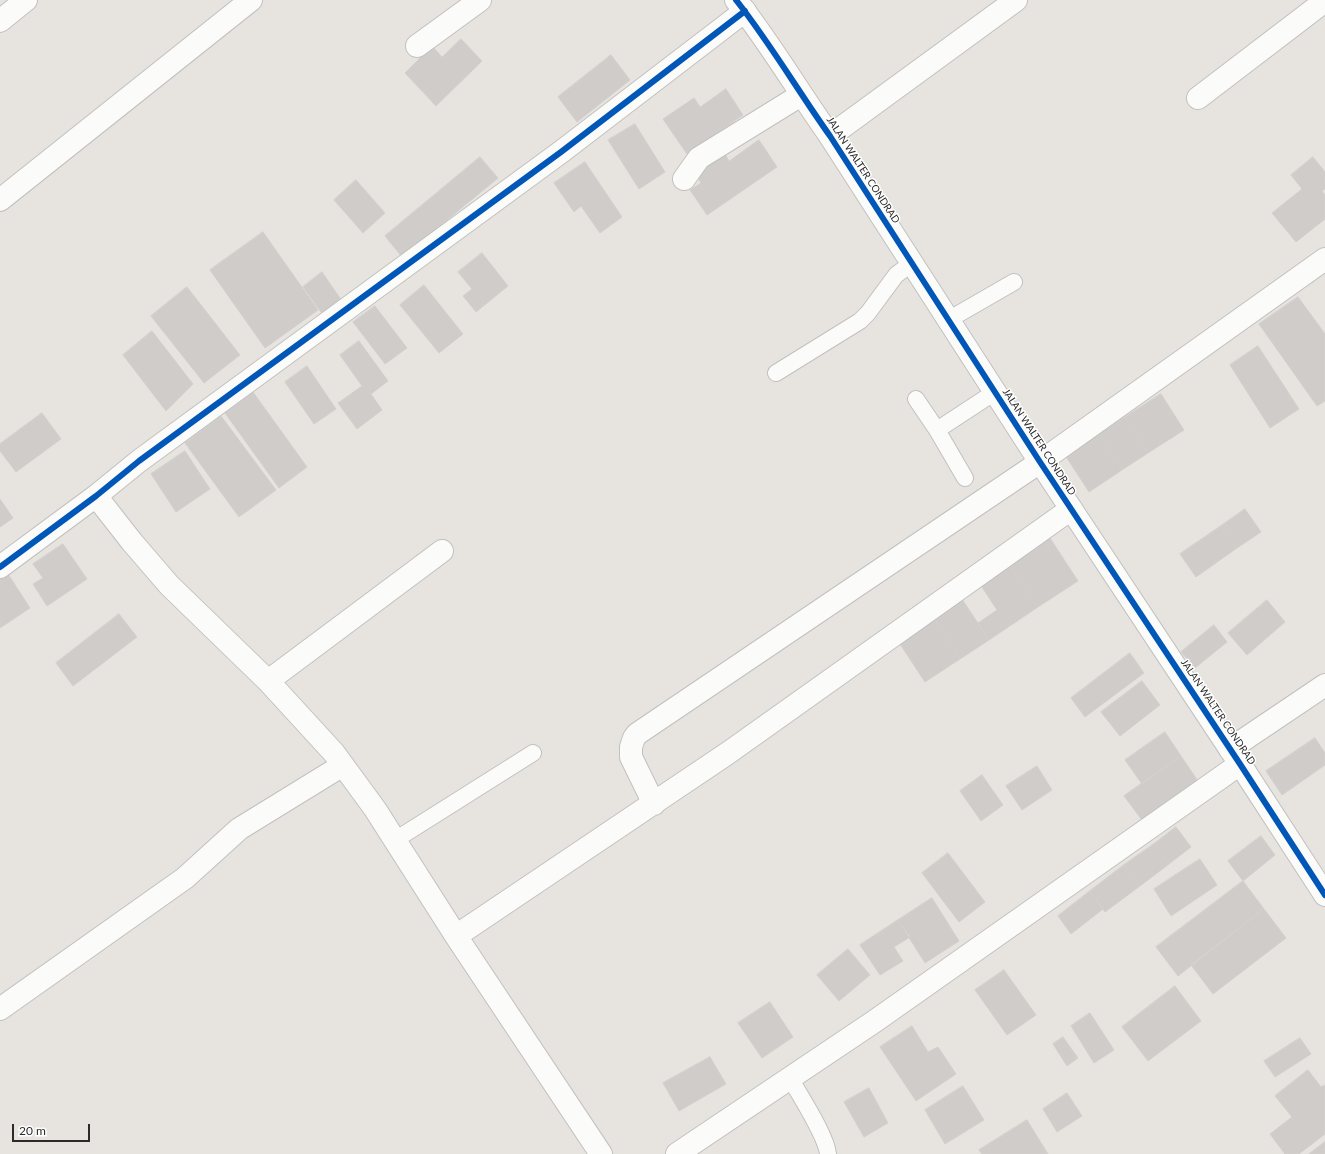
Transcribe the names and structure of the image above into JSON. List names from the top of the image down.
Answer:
{
  "streets": {
    "street": ["JALAN WALTER CONDRAD"]
  },
  "scale_bar": "20 m"
}
